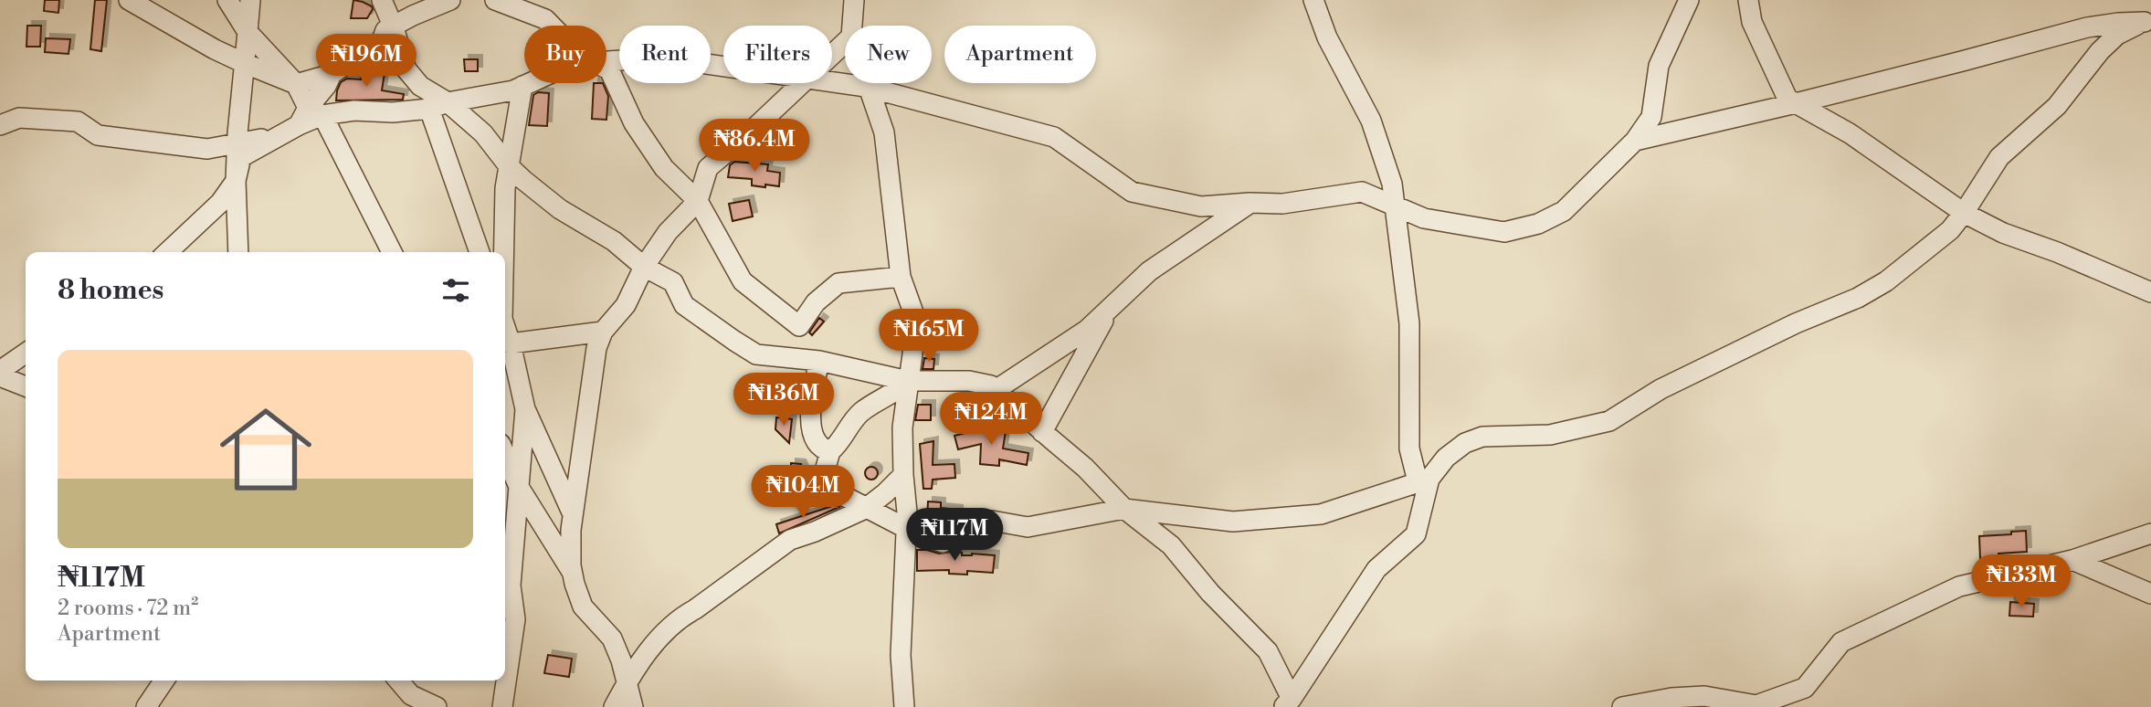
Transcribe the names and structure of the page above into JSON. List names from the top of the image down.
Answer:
{
  "page": {
    "chip": [
      "Buy",
      "Rent",
      "Filters",
      "New",
      "Apartment"
    ],
    "price": [
      "₦196M",
      "₦86.4M",
      "₦165M",
      "₦136M",
      "₦124M",
      "₦104M",
      "₦117M",
      "₦133M"
    ],
    "heading": "8 homes",
    "list": [
      {
        "name": "₦117M",
        "note": "2 rooms · 72 m² · Apartment"
      }
    ]
  }
}
